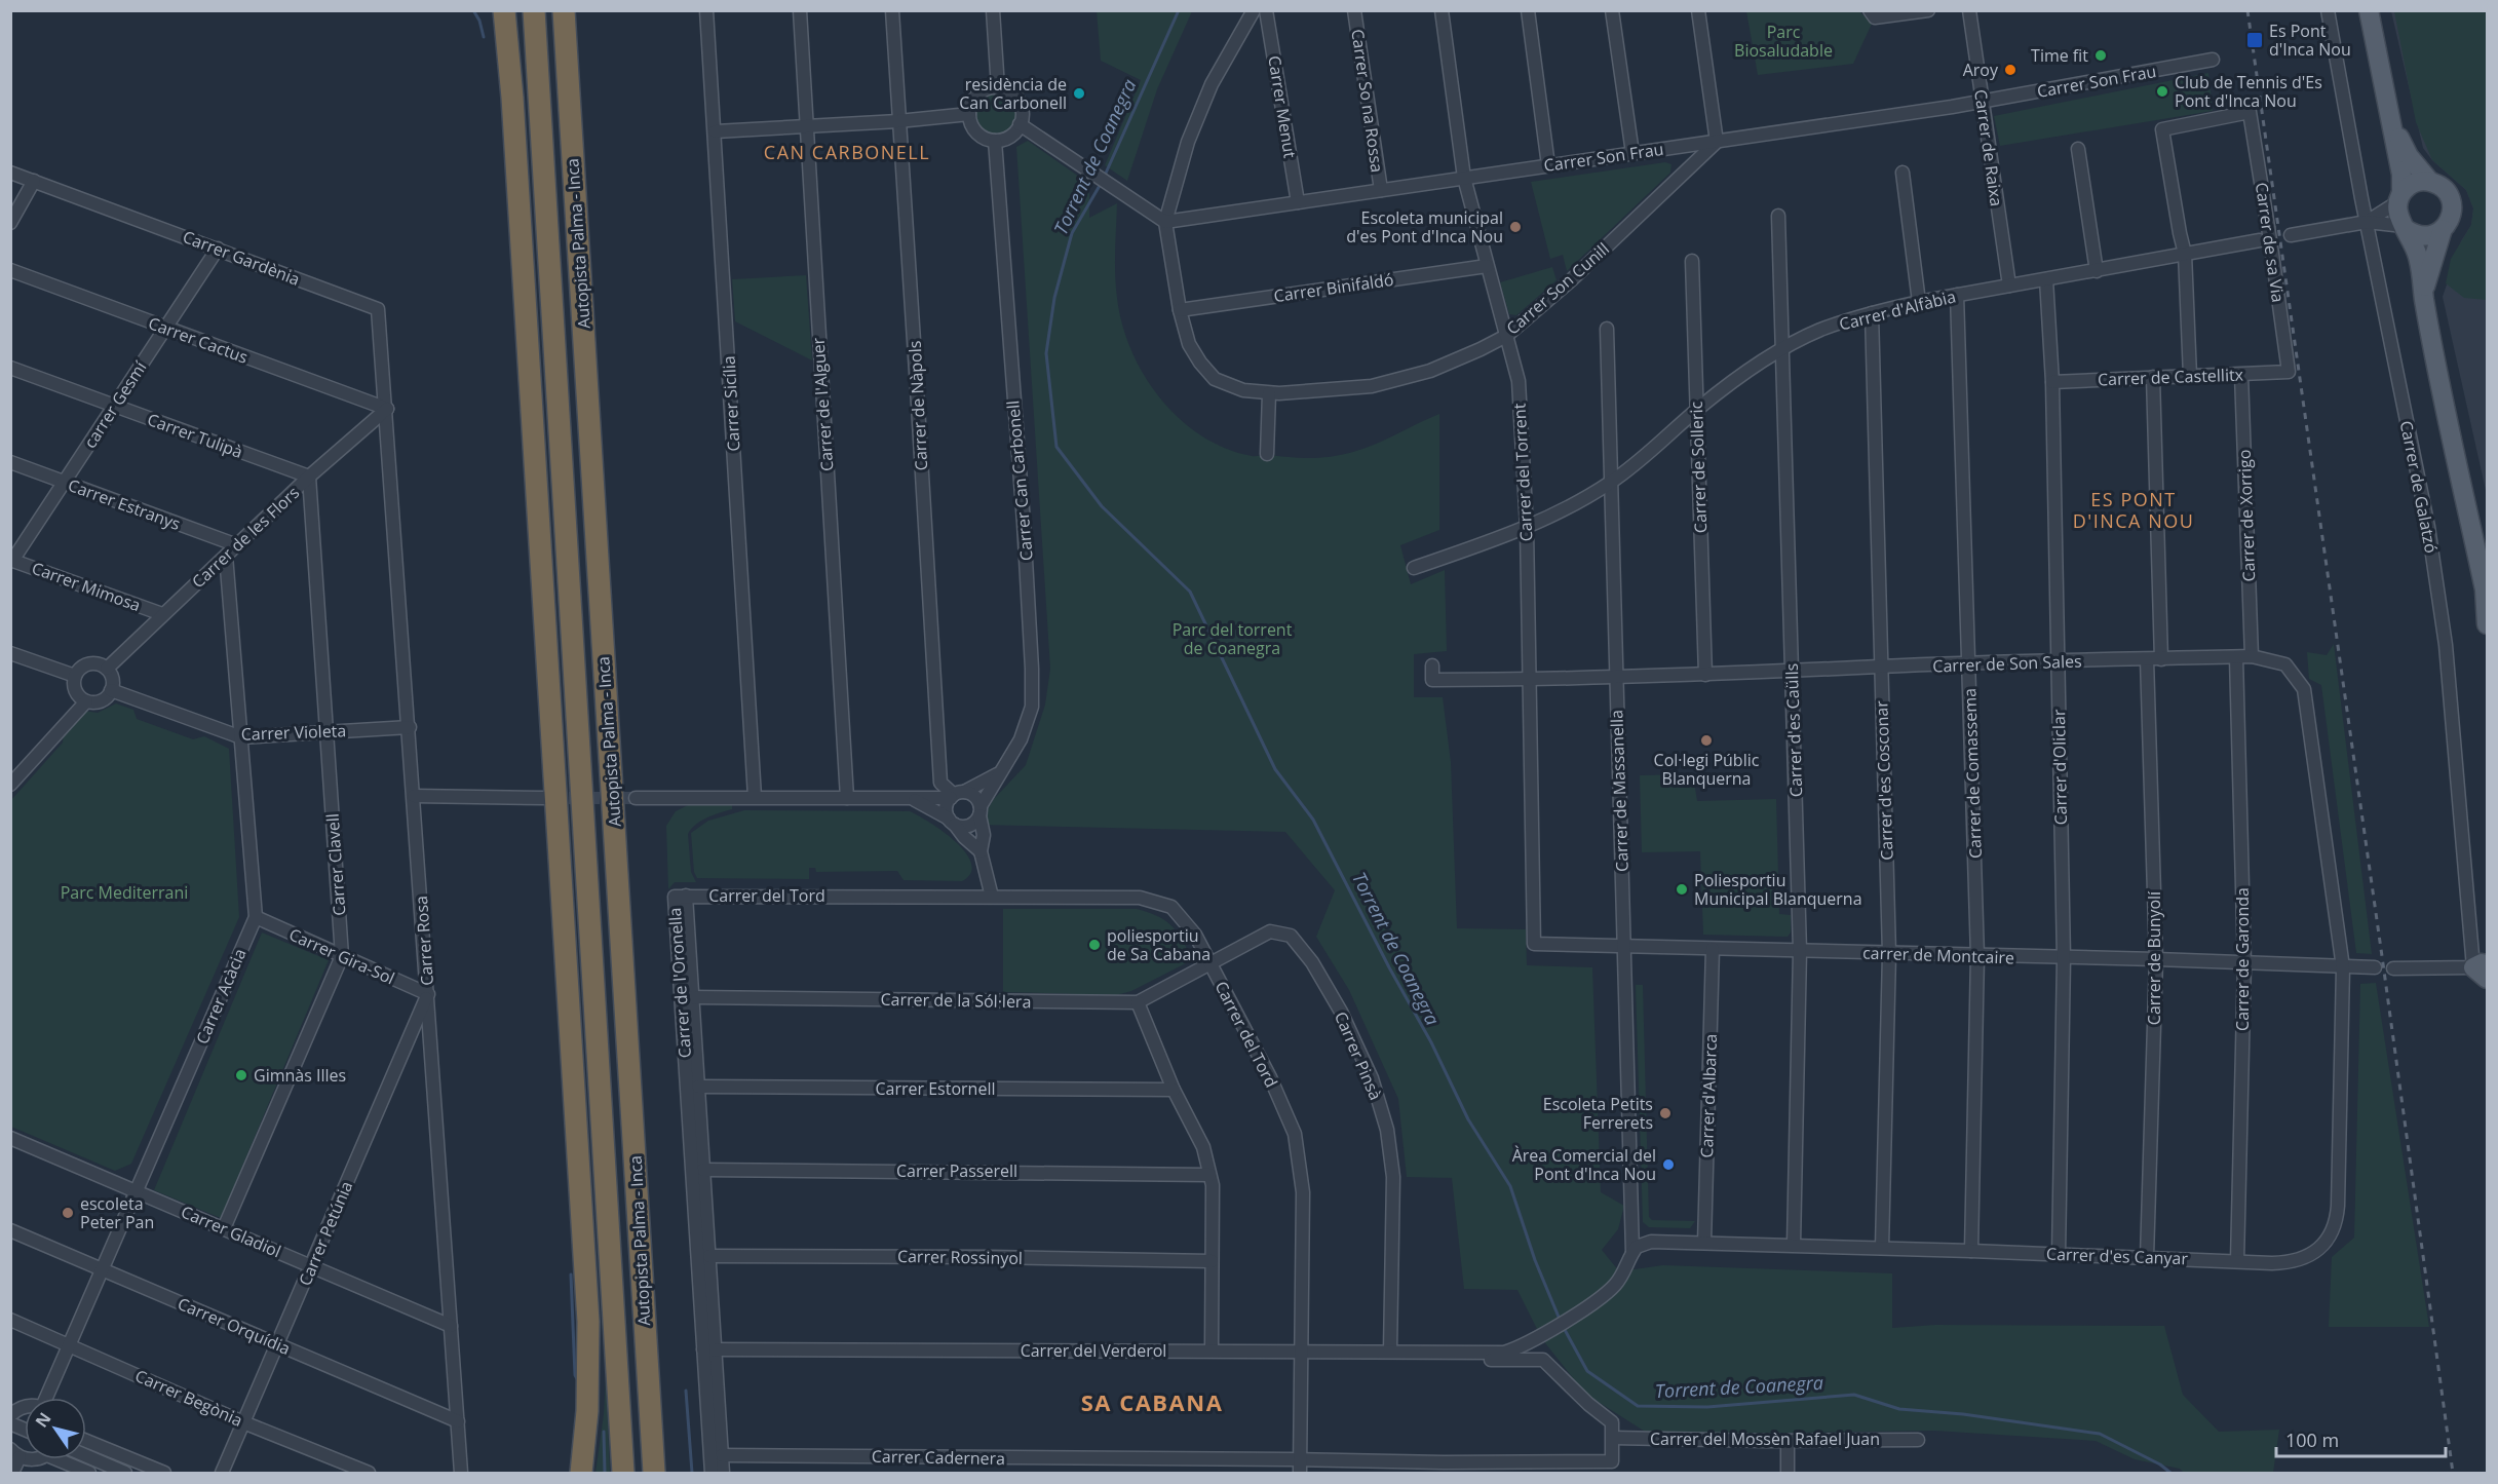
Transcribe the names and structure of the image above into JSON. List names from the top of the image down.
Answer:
{
  "streets": {
    "highway": ["Autopista Palma - Inca"],
    "street": [
      "Carrer Son Frau",
      "Carrer So na Rossa",
      "Carrer Menut",
      "Carrer de Raixa",
      "Carrer de sa Via",
      "Carrer Gardènia",
      "Carrer Binifaldó",
      "Carrer Son Cunill",
      "Carrer d'Alfàbia",
      "Carrer Cactus",
      "Carrer de Castellitx",
      "Carrer Sicília",
      "carrer Gesmí",
      "Carrer de l'Alguer",
      "Carrer de Nàpols",
      "Carrer Tulipà",
      "Carrer de Solleric",
      "Carrer del Torrent",
      "Carrer Can Carbonell",
      "Carrer de Galatzó",
      "Carrer Estranys",
      "Carrer de Xorrigo",
      "Carrer de les Flors",
      "Carrer Mimosa",
      "Carrer de Son Sales",
      "Carrer d'es Caülls",
      "Carrer Violeta",
      "Carrer d'Oliclar",
      "Carrer de Comassema",
      "Carrer d'es Cosconar",
      "Carrer de Massanella",
      "Carrer Clavell",
      "Carrer del Tord",
      "Carrer Rosa",
      "carrer de Montcaire",
      "Carrer Gira-Sol",
      "Carrer de Bunyolí",
      "Carrer de Garonda",
      "Carrer de l'Oronella",
      "Carrer Acàcia",
      "Carrer de la Sól·lera",
      "Carrer Pinsà",
      "Carrer Estornell",
      "Carrer d'Albarca",
      "Carrer Passerell",
      "Carrer Gladiol",
      "Carrer Petúnia",
      "Carrer d'es Canyar",
      "Carrer Rossinyol",
      "Carrer Orquídia",
      "Carrer del Verderol",
      "Carrer Begònia",
      "Carrer del Mossèn Rafael Juan",
      "Carrer Cadernera"
    ]
  },
  "crossings": [
    ["Carrer Son Frau", "Carrer So na Rossa"],
    ["Carrer Son Frau", "Carrer Menut"],
    ["Carrer Son Frau", "Carrer de Raixa"],
    ["Carrer Son Frau", "Carrer Son Cunill"],
    ["Carrer Son Frau", "Carrer del Torrent"],
    ["Carrer de Raixa", "Carrer d'Alfàbia"],
    ["Carrer de sa Via", "Carrer d'Alfàbia"],
    ["Carrer de sa Via", "Carrer de Castellitx"],
    ["Carrer Gardènia", "Carrer Cactus"],
    ["Carrer Gardènia", "carrer Gesmí"],
    ["Carrer Gardènia", "Carrer de les Flors"],
    ["Carrer Gardènia", "Carrer Rosa"],
    ["Carrer Binifaldó", "Carrer Son Cunill"],
    ["Carrer Binifaldó", "Carrer del Torrent"],
    ["Carrer Son Cunill", "Carrer del Torrent"],
    ["Carrer d'Alfàbia", "Carrer de Solleric"],
    ["Carrer d'Alfàbia", "Carrer del Torrent"],
    ["Carrer d'Alfàbia", "Carrer d'es Caülls"],
    ["Carrer d'Alfàbia", "Carrer d'Oliclar"],
    ["Carrer d'Alfàbia", "Carrer de Comassema"],
    ["Carrer d'Alfàbia", "Carrer d'es Cosconar"],
    ["Carrer d'Alfàbia", "Carrer de Massanella"],
    ["Carrer Cactus", "carrer Gesmí"],
    ["Carrer Cactus", "Carrer de les Flors"],
    ["Carrer Cactus", "Carrer Rosa"],
    ["Carrer de Castellitx", "Carrer de Xorrigo"],
    ["Carrer de Castellitx", "Carrer d'Oliclar"],
    ["carrer Gesmí", "Carrer Tulipà"],
    ["carrer Gesmí", "Carrer Estranys"],
    ["carrer Gesmí", "Carrer Mimosa"],
    ["Carrer de Nàpols", "Carrer Can Carbonell"],
    ["Carrer Tulipà", "Carrer de les Flors"],
    ["Carrer Tulipà", "Carrer Clavell"],
    ["Carrer de Solleric", "Carrer de Son Sales"],
    ["Carrer del Torrent", "Carrer de Son Sales"],
    ["Carrer del Torrent", "carrer de Montcaire"],
    ["Carrer Estranys", "Carrer de les Flors"],
    ["Carrer de Xorrigo", "Carrer de Son Sales"],
    ["Carrer de les Flors", "Carrer Mimosa"],
    ["Carrer de les Flors", "Carrer Violeta"],
    ["Carrer de les Flors", "Carrer Clavell"],
    ["Carrer de les Flors", "Carrer Rosa"],
    ["Carrer de les Flors", "Carrer Acàcia"],
    ["Carrer de Son Sales", "Carrer d'es Caülls"],
    ["Carrer de Son Sales", "Carrer d'Oliclar"],
    ["Carrer de Son Sales", "Carrer de Comassema"],
    ["Carrer de Son Sales", "Carrer d'es Cosconar"],
    ["Carrer de Son Sales", "Carrer de Massanella"],
    ["Carrer de Son Sales", "carrer de Montcaire"],
    ["Carrer de Son Sales", "Carrer de Bunyolí"],
    ["Carrer de Son Sales", "Carrer de Garonda"],
    ["Carrer de Son Sales", "Carrer d'es Canyar"],
    ["Carrer d'es Caülls", "carrer de Montcaire"],
    ["Carrer d'es Caülls", "Carrer d'es Canyar"],
    ["Carrer Violeta", "Carrer Clavell"],
    ["Carrer Violeta", "Carrer Rosa"],
    ["Carrer Violeta", "Carrer Acàcia"],
    ["Carrer d'Oliclar", "carrer de Montcaire"],
    ["Carrer d'Oliclar", "Carrer d'es Canyar"],
    ["Carrer de Comassema", "carrer de Montcaire"],
    ["Carrer de Comassema", "Carrer d'es Canyar"],
    ["Carrer d'es Cosconar", "carrer de Montcaire"],
    ["Carrer d'es Cosconar", "Carrer d'es Canyar"],
    ["Carrer de Massanella", "carrer de Montcaire"],
    ["Carrer de Massanella", "Carrer d'es Canyar"],
    ["Carrer Clavell", "Carrer Gira-Sol"],
    ["Carrer Clavell", "Carrer Gladiol"],
    ["Carrer del Tord", "Carrer de l'Oronella"],
    ["Carrer del Tord", "Carrer de la Sól·lera"],
    ["Carrer del Tord", "Carrer Pinsà"],
    ["Carrer del Tord", "Carrer del Verderol"],
    ["Carrer del Tord", "Carrer Cadernera"],
    ["Carrer Rosa", "Carrer Gira-Sol"],
    ["Carrer Rosa", "Carrer Gladiol"],
    ["Carrer Rosa", "Carrer Petúnia"],
    ["Carrer Rosa", "Carrer Orquídia"],
    ["carrer de Montcaire", "Carrer de Bunyolí"],
    ["carrer de Montcaire", "Carrer de Garonda"],
    ["carrer de Montcaire", "Carrer d'Albarca"],
    ["carrer de Montcaire", "Carrer d'es Canyar"],
    ["Carrer Gira-Sol", "Carrer Acàcia"],
    ["Carrer Gira-Sol", "Carrer Petúnia"],
    ["Carrer de Bunyolí", "Carrer d'es Canyar"],
    ["Carrer de Garonda", "Carrer d'es Canyar"],
    ["Carrer de l'Oronella", "Carrer de la Sól·lera"],
    ["Carrer de l'Oronella", "Carrer Estornell"],
    ["Carrer de l'Oronella", "Carrer Passerell"],
    ["Carrer de l'Oronella", "Carrer Rossinyol"],
    ["Carrer de l'Oronella", "Carrer del Verderol"],
    ["Carrer de l'Oronella", "Carrer Cadernera"],
    ["Carrer Acàcia", "Carrer Gladiol"],
    ["Carrer Acàcia", "Carrer Orquídia"],
    ["Carrer Acàcia", "Carrer Begònia"],
    ["Carrer de la Sól·lera", "Carrer Pinsà"],
    ["Carrer Pinsà", "Carrer del Verderol"],
    ["Carrer d'Albarca", "Carrer d'es Canyar"],
    ["Carrer Gladiol", "Carrer Petúnia"],
    ["Carrer Petúnia", "Carrer Orquídia"],
    ["Carrer Petúnia", "Carrer Begònia"],
    ["Carrer del Mossèn Rafael Juan", "Carrer Cadernera"]
  ],
  "districts": ["CAN CARBONELL", "ES PONT D'INCA NOU", "SA CABANA"],
  "water": ["Torrent de Coanegra"],
  "parks": ["Parc Biosaludable", "Parc del torrent de Coanegra", "Parc Mediterrani"],
  "places": {
    "transit": ["Es Pont d'Inca Nou"],
    "other": [
      "Time fit",
      "Aroy",
      "Club de Tennis d'Es Pont d'Inca Nou",
      "residència de Can Carbonell",
      "Escoleta municipal d'es Pont d'Inca Nou",
      "Col·legi Públic Blanquerna",
      "Poliesportiu Municipal Blanquerna",
      "poliesportiu de Sa Cabana",
      "Gimnàs Illes",
      "Escoleta Petits Ferrerets",
      "Àrea Comercial del Pont d'Inca Nou",
      "escoleta Peter Pan"
    ]
  },
  "scale_bar": "100 m",
  "north": "top left"
}
